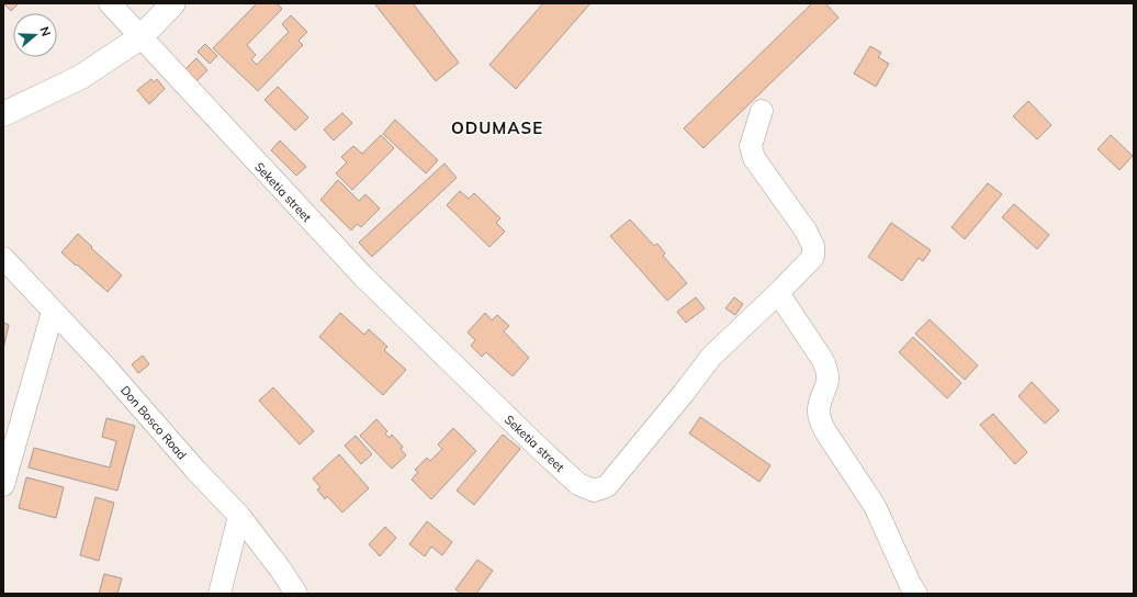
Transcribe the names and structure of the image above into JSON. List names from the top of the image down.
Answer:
{
  "streets": {
    "street": ["Seketia street", "Don Bosco Road"]
  },
  "districts": ["ODUMASE"],
  "north": "right"
}
